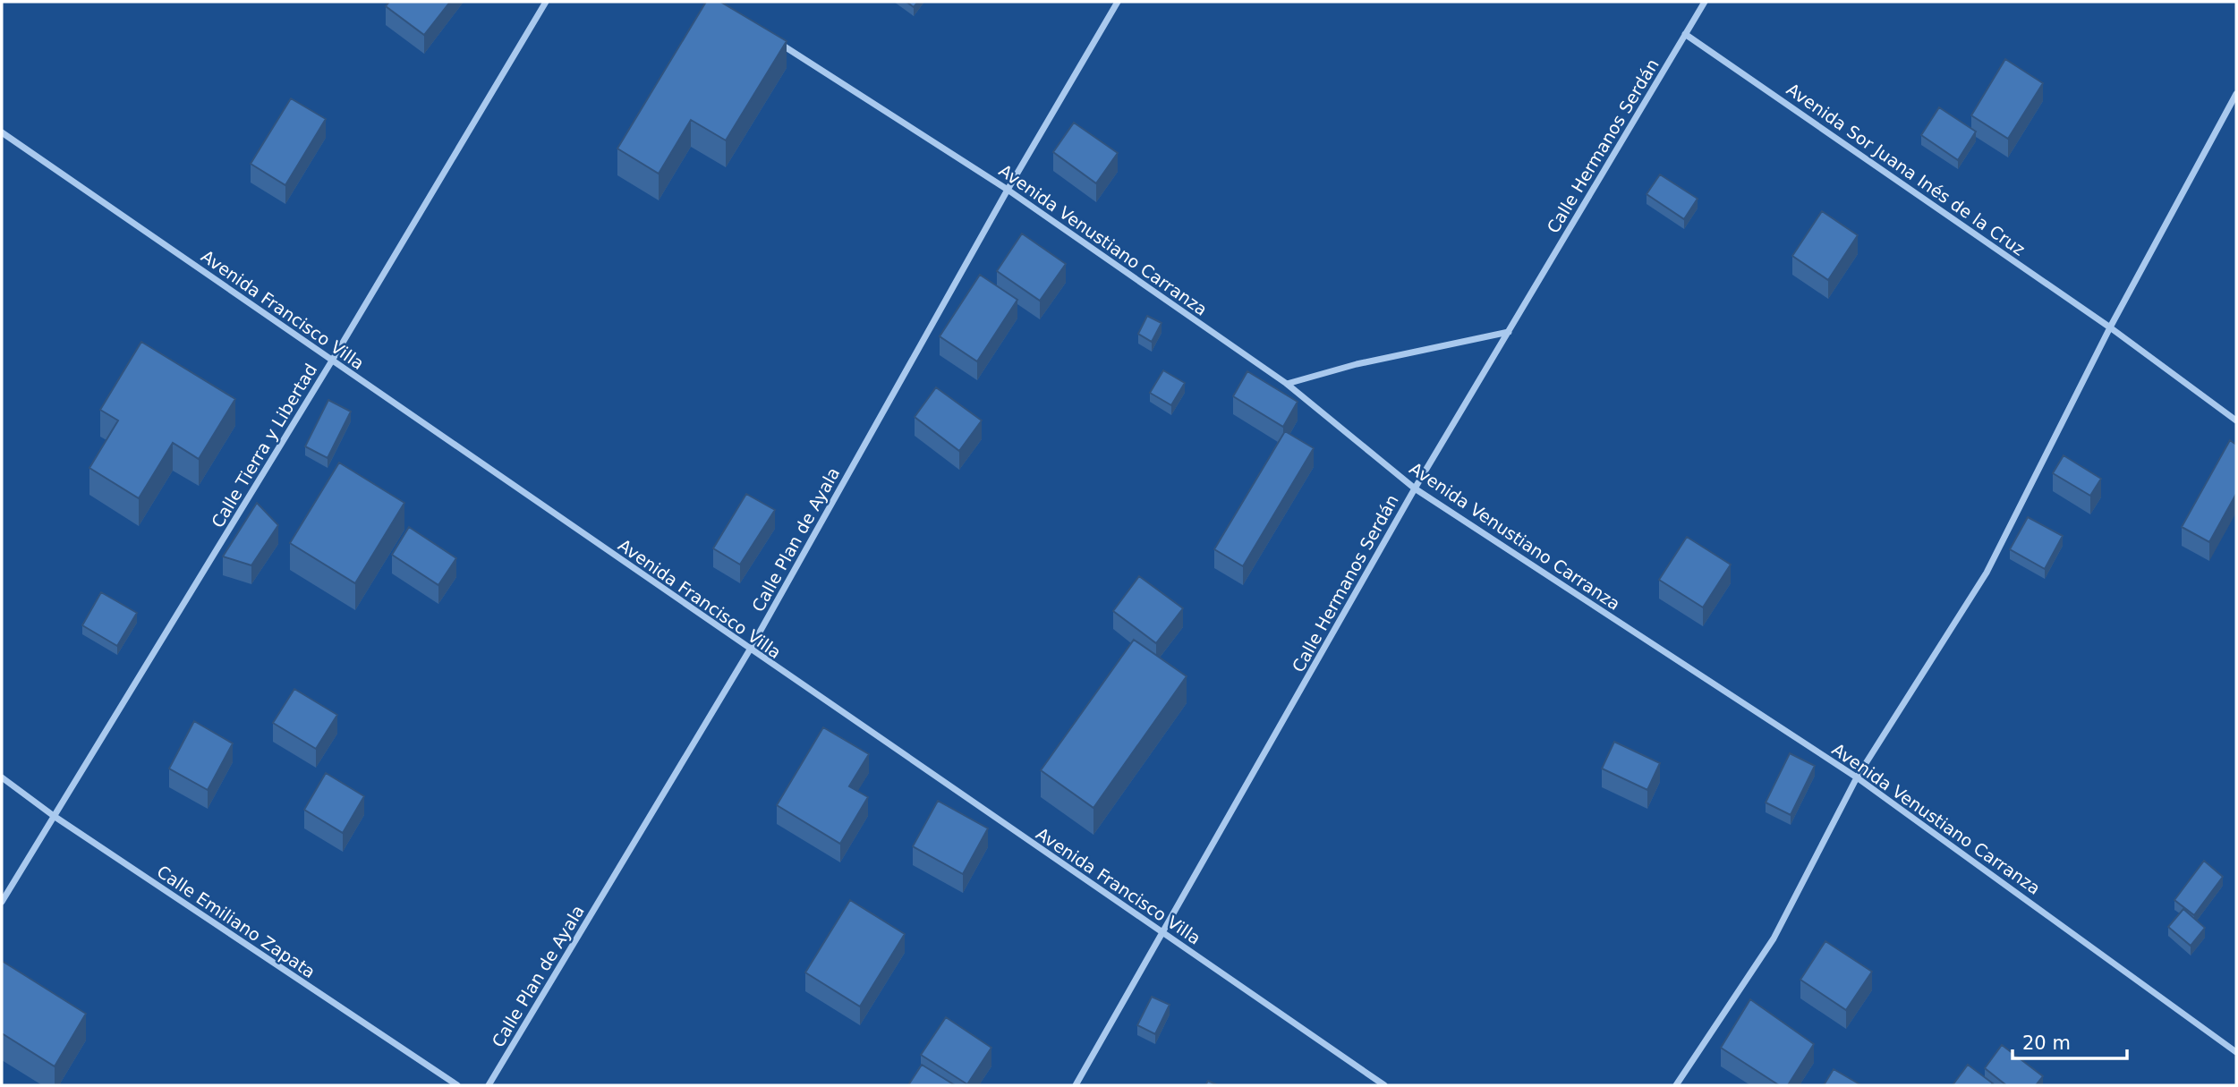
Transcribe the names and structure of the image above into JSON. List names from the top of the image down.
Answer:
{
  "streets": {
    "street": [
      "Calle Hermanos Serdán",
      "Avenida Sor Juana Inés de la Cruz",
      "Avenida Venustiano Carranza",
      "Avenida Francisco Villa",
      "Calle Tierra y Libertad",
      "Calle Plan de Ayala",
      "Calle Emiliano Zapata"
    ]
  },
  "crossings": [
    ["Calle Hermanos Serdán", "Avenida Sor Juana Inés de la Cruz"],
    ["Calle Hermanos Serdán", "Avenida Venustiano Carranza"],
    ["Calle Hermanos Serdán", "Avenida Francisco Villa"],
    ["Avenida Venustiano Carranza", "Calle Plan de Ayala"],
    ["Avenida Francisco Villa", "Calle Tierra y Libertad"],
    ["Avenida Francisco Villa", "Calle Plan de Ayala"],
    ["Calle Tierra y Libertad", "Calle Emiliano Zapata"]
  ],
  "scale_bar": "20 m"
}
